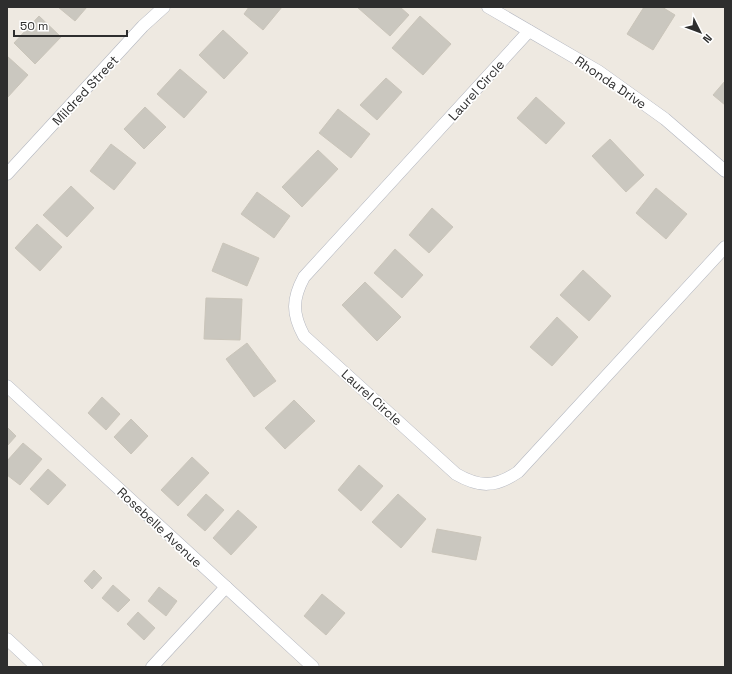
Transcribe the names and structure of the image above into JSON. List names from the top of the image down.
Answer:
{
  "streets": {
    "street": [
      "Rhonda Drive",
      "Mildred Street",
      "Laurel Circle",
      "Rosebelle Avenue"
    ]
  },
  "crossings": [
    ["Rhonda Drive", "Laurel Circle"]
  ],
  "scale_bar": "50 m",
  "north": "bottom right"
}
